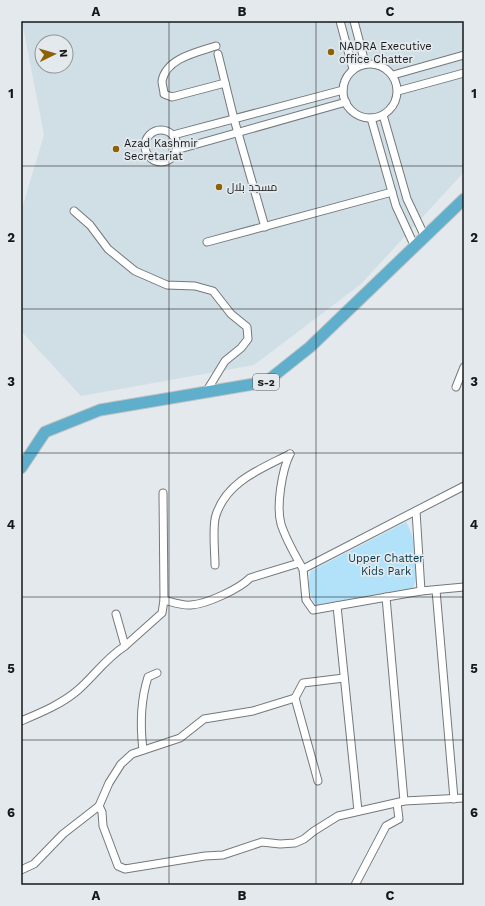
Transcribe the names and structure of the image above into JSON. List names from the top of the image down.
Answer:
{
  "streets": {
    "highway": ["S-2"]
  },
  "parks": ["Upper Chatter Kids Park"],
  "places": ["NADRA Executive office Chatter", "Azad Kashmir Secretariat", "مسجد بلال"],
  "north": "right",
  "grid": {
    "columns": ["A", "B", "C"],
    "rows": [
      "1",
      "2",
      "3",
      "4",
      "5",
      "6"
    ]
  }
}
